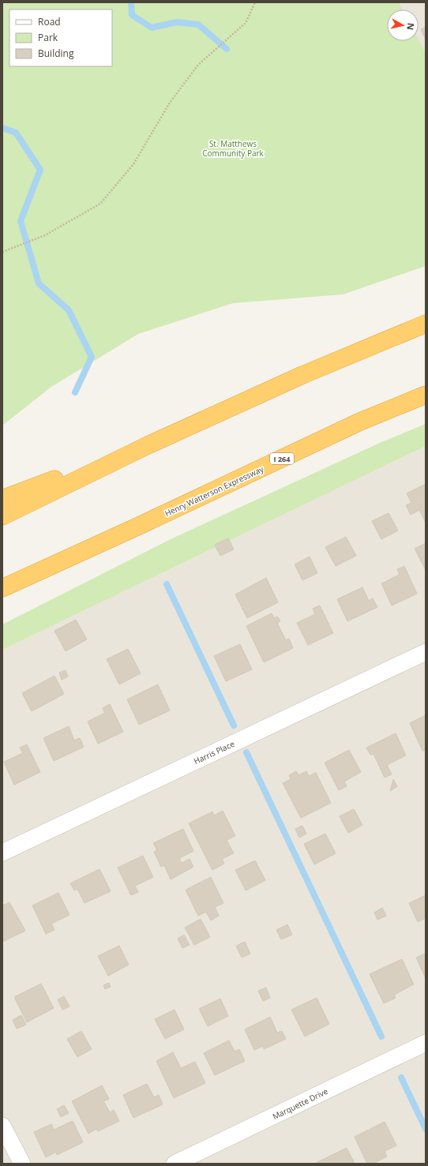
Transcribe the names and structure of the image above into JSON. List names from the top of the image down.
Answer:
{
  "streets": {
    "highway": ["I 264", "Henry Watterson Expressway"],
    "street": ["Harris Place", "Marquette Drive"]
  },
  "parks": ["St. Matthews Community Park"],
  "legend": ["Road", "Park", "Building"],
  "north": "right"
}
